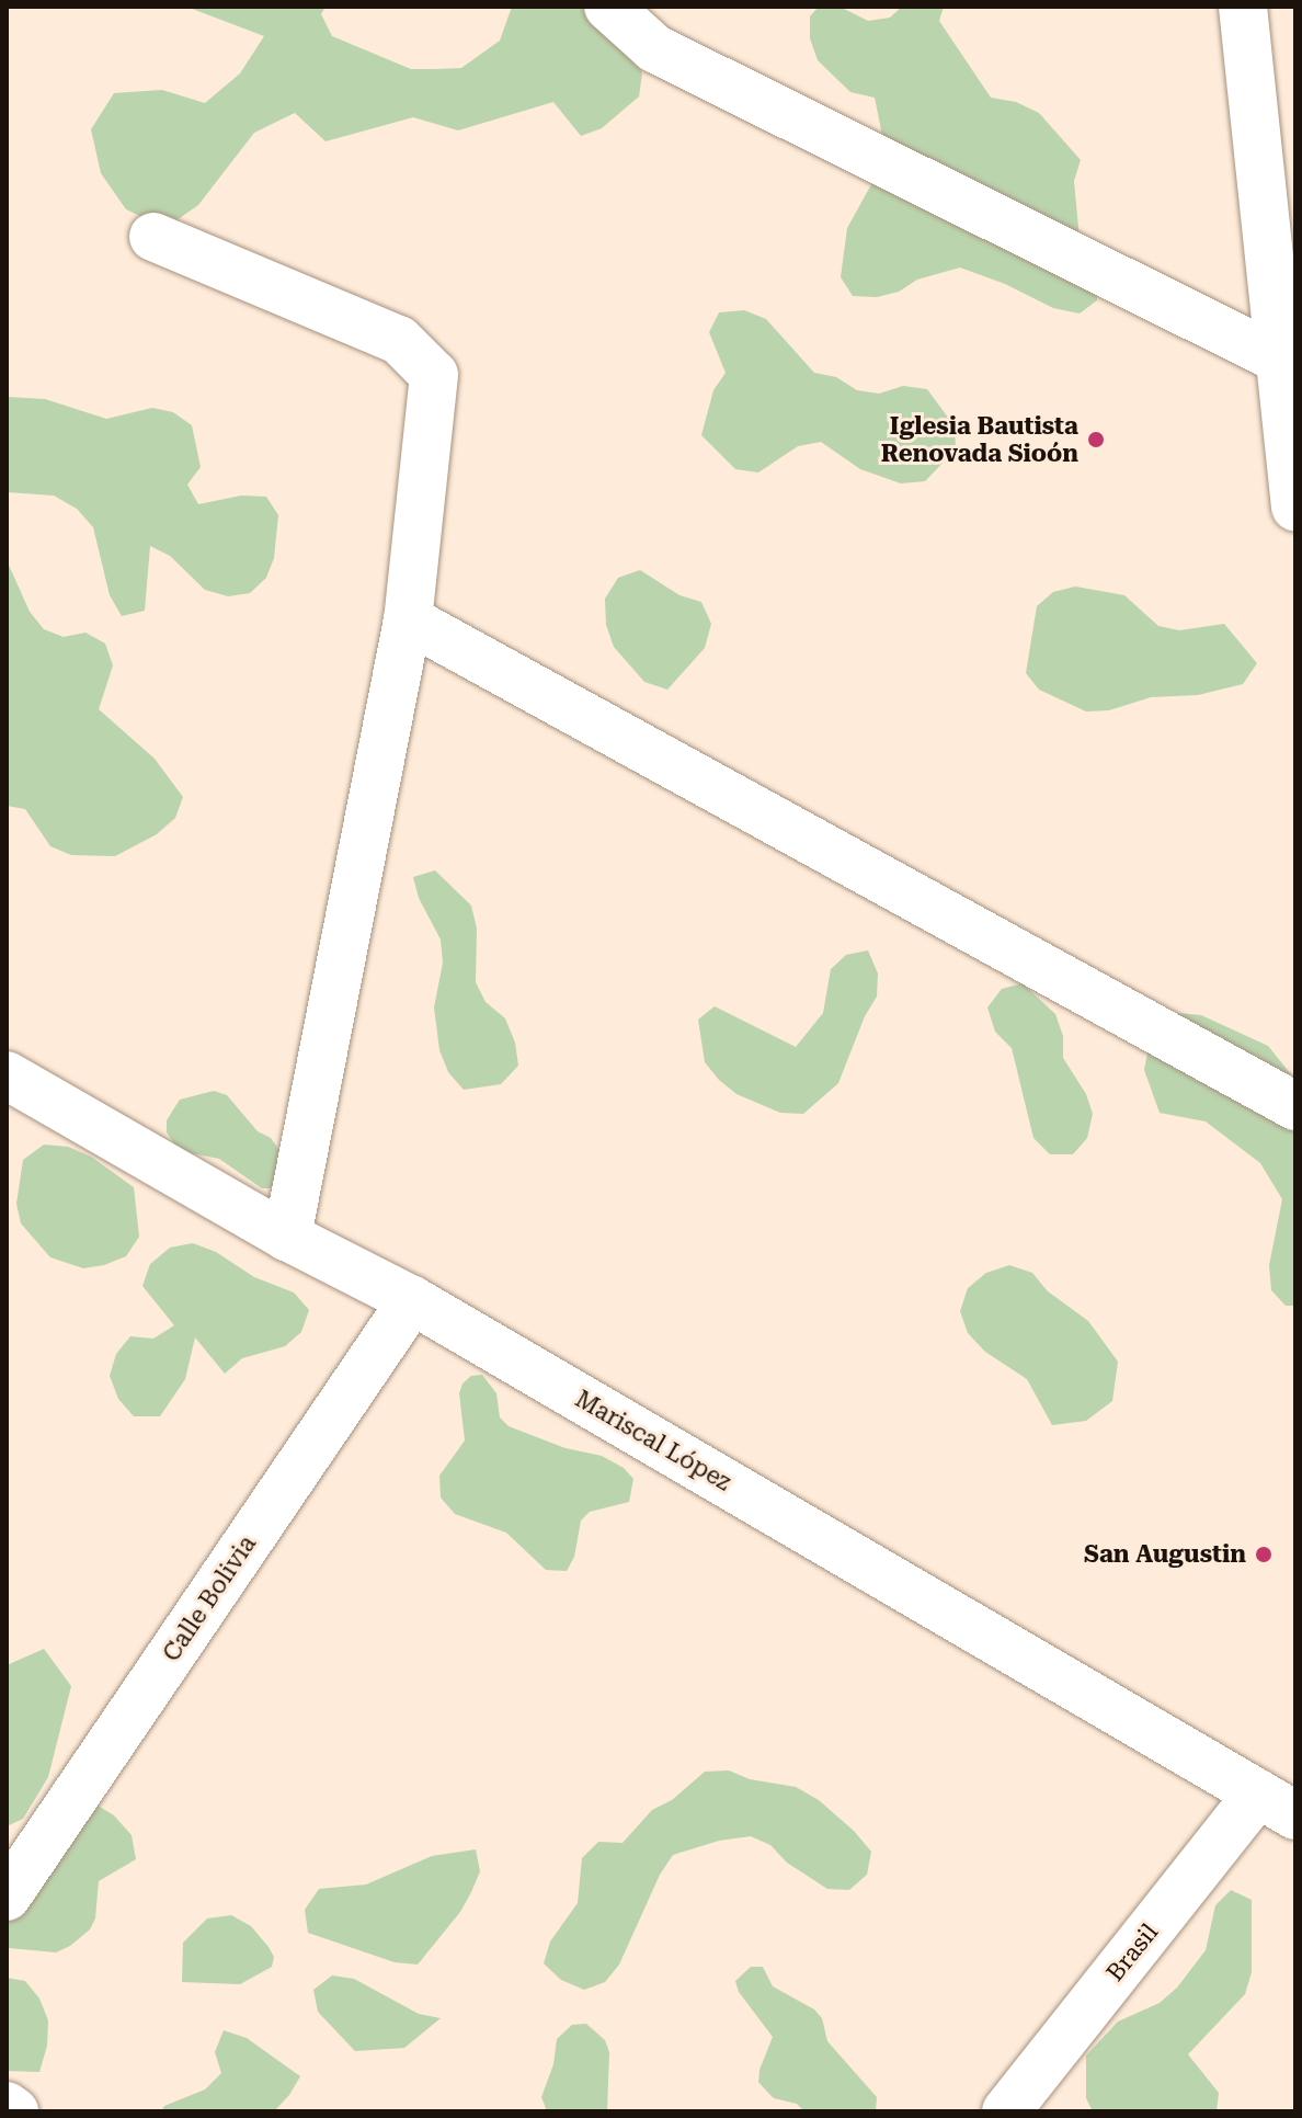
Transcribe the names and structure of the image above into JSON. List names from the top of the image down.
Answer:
{
  "streets": {
    "street": ["Mariscal López", "Calle Bolivia", "Brasil"]
  },
  "crossings": [
    ["Mariscal López", "Calle Bolivia"],
    ["Mariscal López", "Brasil"]
  ],
  "places": ["Iglesia Bautista Renovada Sioón", "San Augustin"]
}
